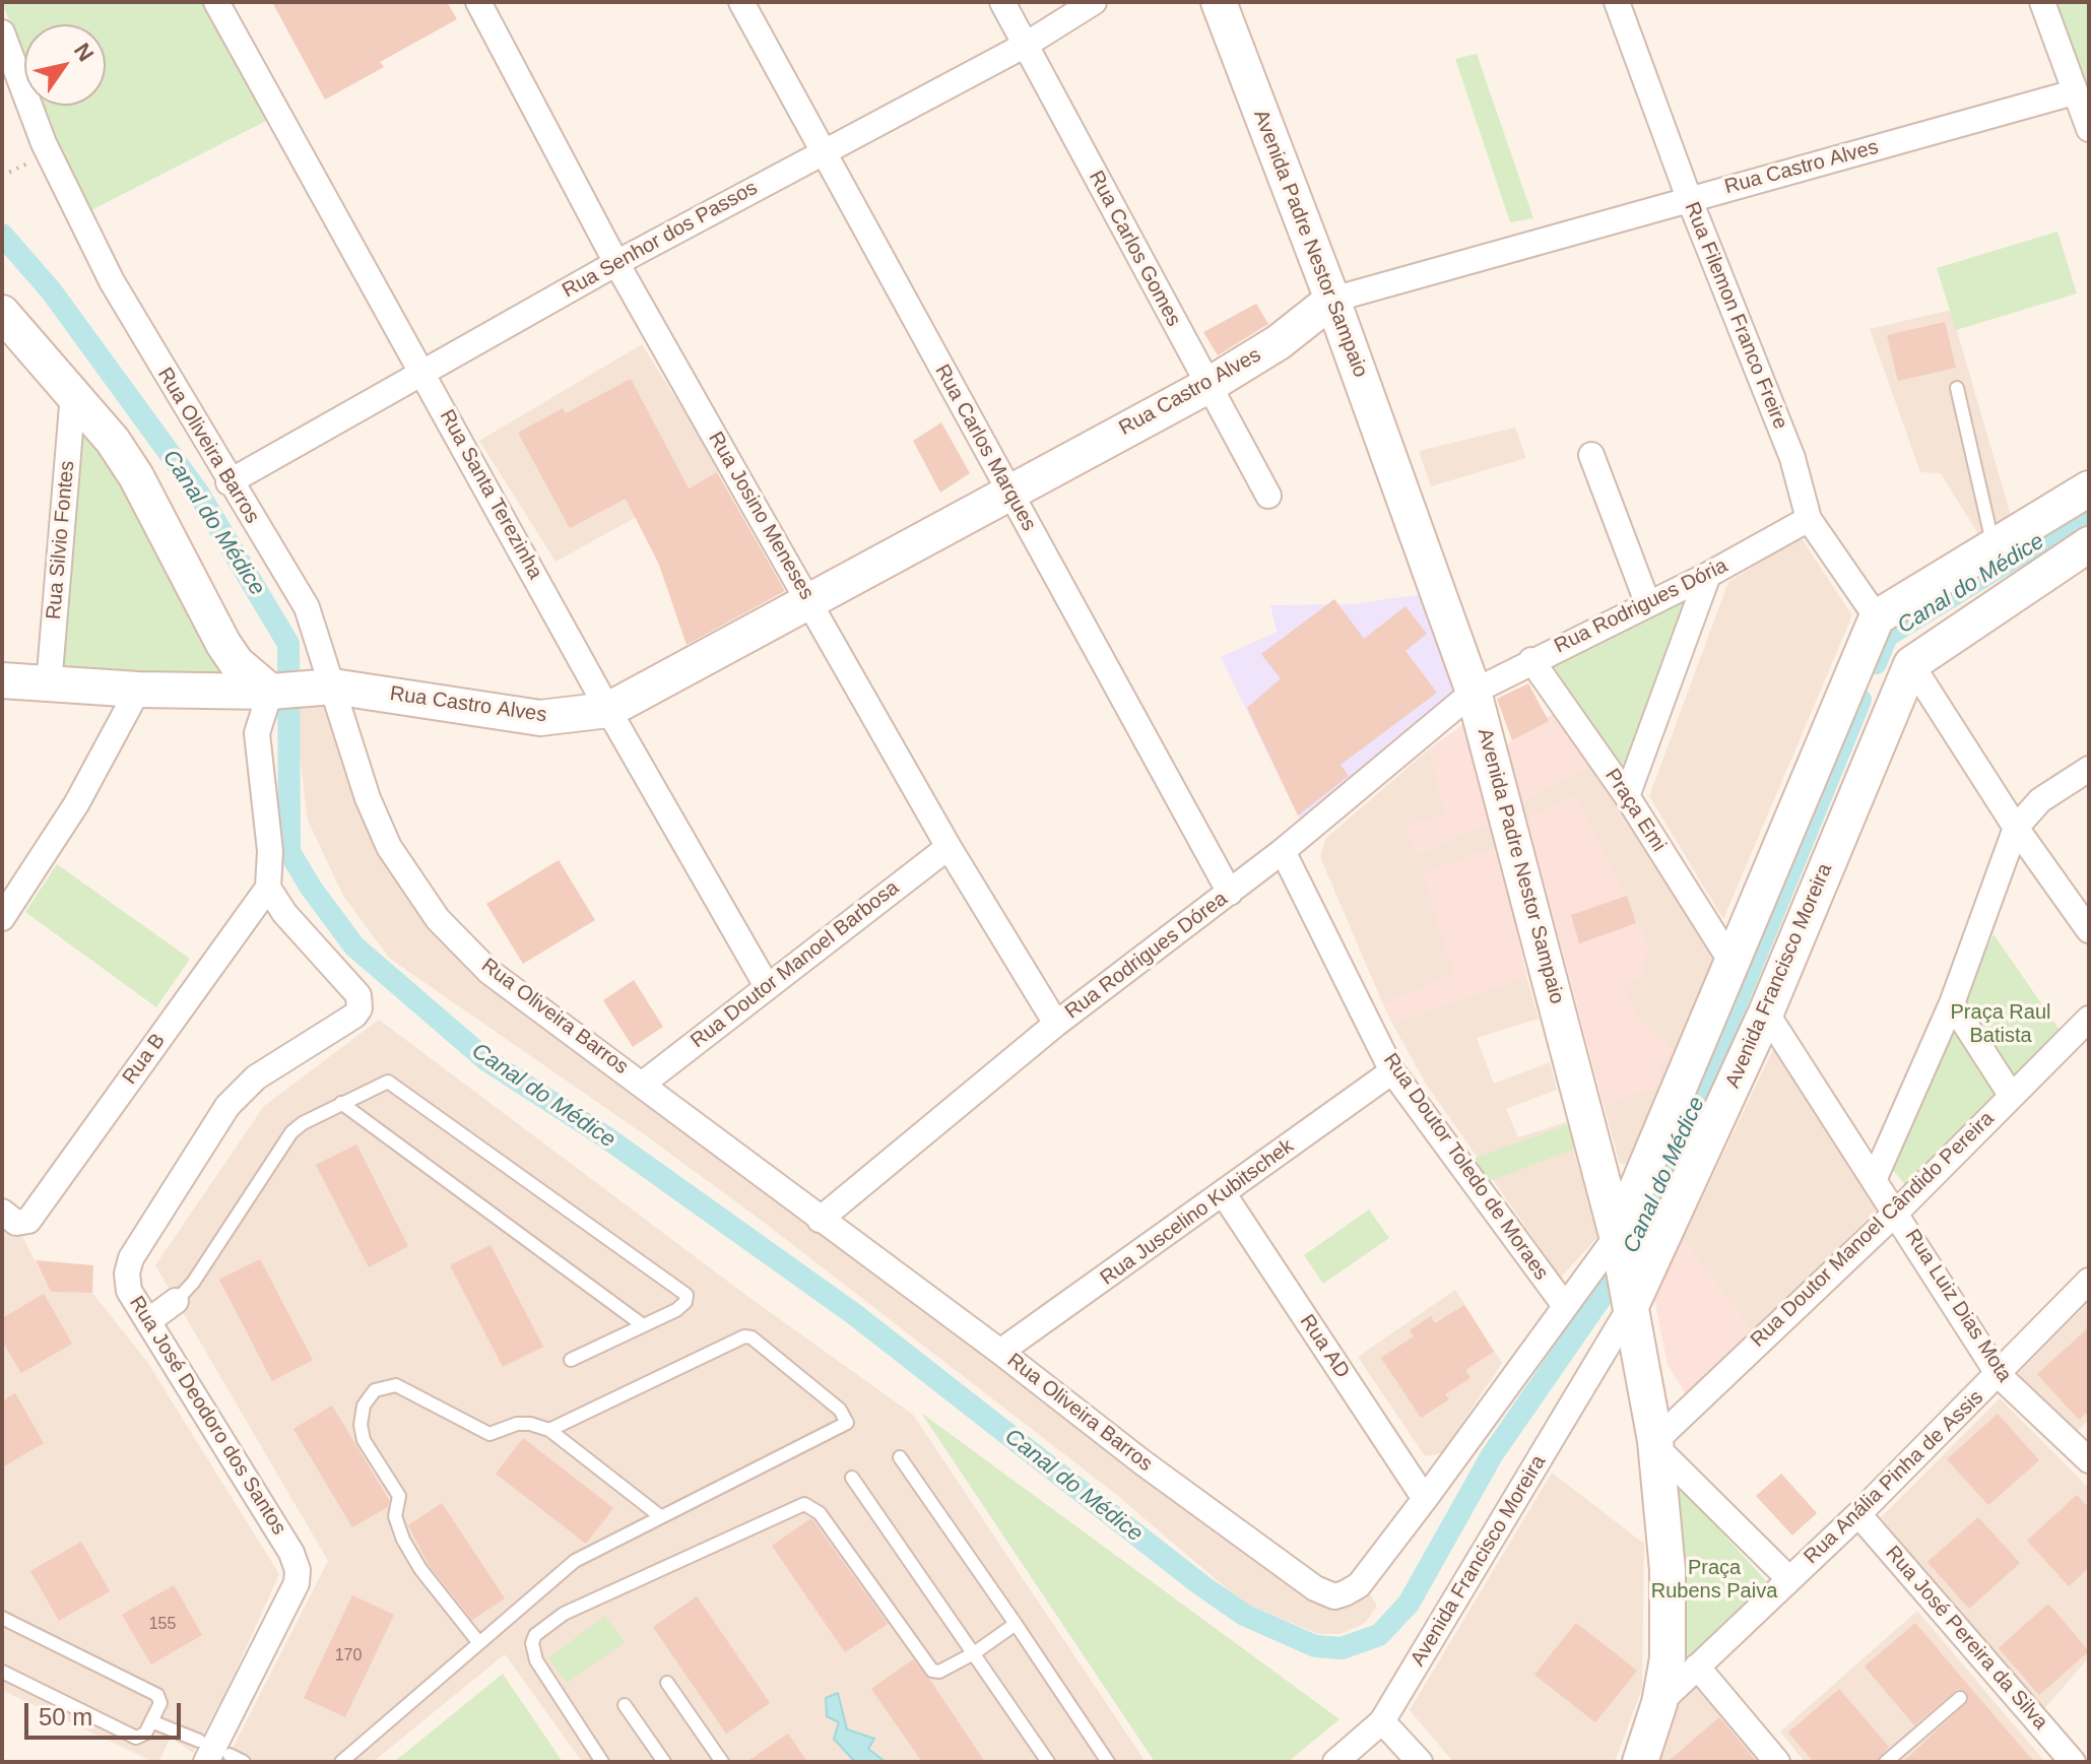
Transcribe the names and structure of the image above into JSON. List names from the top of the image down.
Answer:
{
  "streets": {
    "street": [
      "Rua Castro Alves",
      "Rua Senhor dos Passos",
      "Avenida Padre Nestor Sampaio",
      "Rua Carlos Gomes",
      "Rua Filemon Franco Freire",
      "Rua Oliveira Barros",
      "Rua Carlos Marques",
      "Rua Santa Terezinha",
      "Rua Josino Meneses",
      "Rua Silvio Fontes",
      "Rua Rodrigues Dória",
      "Praça Emi",
      "Rua Rodrigues Dórea",
      "Rua Doutor Manoel Barbosa",
      "Avenida Francisco Moreira",
      "Rua B",
      "Rua Doutor Toledo de Moraes",
      "Rua Juscelino Kubitschek",
      "Rua Doutor Manoel Cândido Pereira",
      "Rua Luiz Dias Mota",
      "Rua AD",
      "Rua José Deodoro dos Santos",
      "Rua Anália Pinha de Assis",
      "Rua José Pereira da Silva"
    ]
  },
  "crossings": [
    ["Rua Castro Alves", "Avenida Padre Nestor Sampaio"],
    ["Rua Castro Alves", "Rua Carlos Gomes"],
    ["Rua Castro Alves", "Rua Filemon Franco Freire"],
    ["Rua Castro Alves", "Rua Oliveira Barros"],
    ["Rua Castro Alves", "Rua Carlos Marques"],
    ["Rua Castro Alves", "Rua Santa Terezinha"],
    ["Rua Castro Alves", "Rua Josino Meneses"],
    ["Rua Castro Alves", "Rua Silvio Fontes"],
    ["Rua Senhor dos Passos", "Rua Carlos Gomes"],
    ["Rua Senhor dos Passos", "Rua Oliveira Barros"],
    ["Rua Senhor dos Passos", "Rua Carlos Marques"],
    ["Rua Senhor dos Passos", "Rua Santa Terezinha"],
    ["Rua Senhor dos Passos", "Rua Josino Meneses"],
    ["Avenida Padre Nestor Sampaio", "Rua Rodrigues Dória"],
    ["Avenida Padre Nestor Sampaio", "Rua Rodrigues Dórea"],
    ["Avenida Padre Nestor Sampaio", "Avenida Francisco Moreira"],
    ["Avenida Padre Nestor Sampaio", "Rua Doutor Manoel Cândido Pereira"],
    ["Avenida Padre Nestor Sampaio", "Rua Anália Pinha de Assis"],
    ["Rua Filemon Franco Freire", "Rua Rodrigues Dória"],
    ["Rua Oliveira Barros", "Rua Rodrigues Dórea"],
    ["Rua Oliveira Barros", "Rua Doutor Manoel Barbosa"],
    ["Rua Oliveira Barros", "Rua Juscelino Kubitschek"],
    ["Rua Oliveira Barros", "Rua AD"],
    ["Rua Carlos Marques", "Rua Rodrigues Dórea"],
    ["Rua Santa Terezinha", "Rua Doutor Manoel Barbosa"],
    ["Rua Josino Meneses", "Rua Rodrigues Dórea"],
    ["Rua Josino Meneses", "Rua Doutor Manoel Barbosa"],
    ["Rua Rodrigues Dória", "Praça Emi"],
    ["Rua Rodrigues Dória", "Rua Rodrigues Dórea"],
    ["Rua Rodrigues Dórea", "Rua Doutor Toledo de Moraes"],
    ["Avenida Francisco Moreira", "Rua Luiz Dias Mota"],
    ["Rua B", "Rua José Deodoro dos Santos"],
    ["Rua Doutor Toledo de Moraes", "Rua Juscelino Kubitschek"],
    ["Rua Juscelino Kubitschek", "Rua AD"],
    ["Rua Doutor Manoel Cândido Pereira", "Rua Luiz Dias Mota"],
    ["Rua Luiz Dias Mota", "Rua Anália Pinha de Assis"],
    ["Rua Anália Pinha de Assis", "Rua José Pereira da Silva"]
  ],
  "water": ["Canal do Médice"],
  "parks": ["Praça Raul Batista", "Praça Rubens Paiva"],
  "house_numbers": ["155", "170"],
  "scale_bar": "50 m",
  "north": "top right"
}
